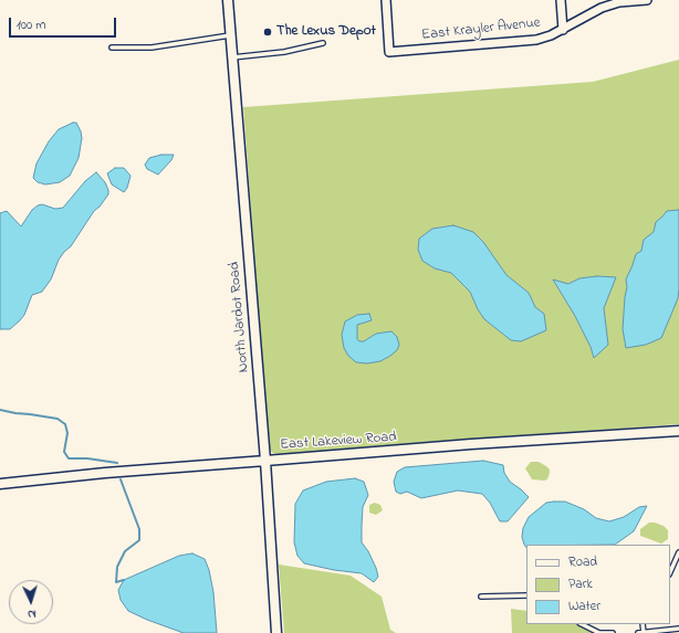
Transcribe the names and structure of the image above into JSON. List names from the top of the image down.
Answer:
{
  "streets": {
    "street": ["East Krayler Avenue", "North Jardot Road", "East Lakeview Road"]
  },
  "crossings": [
    ["North Jardot Road", "East Lakeview Road"]
  ],
  "places": ["The Lexus Depot"],
  "legend": ["Road", "Park", "Water"],
  "scale_bar": "100 m",
  "north": "bottom"
}
